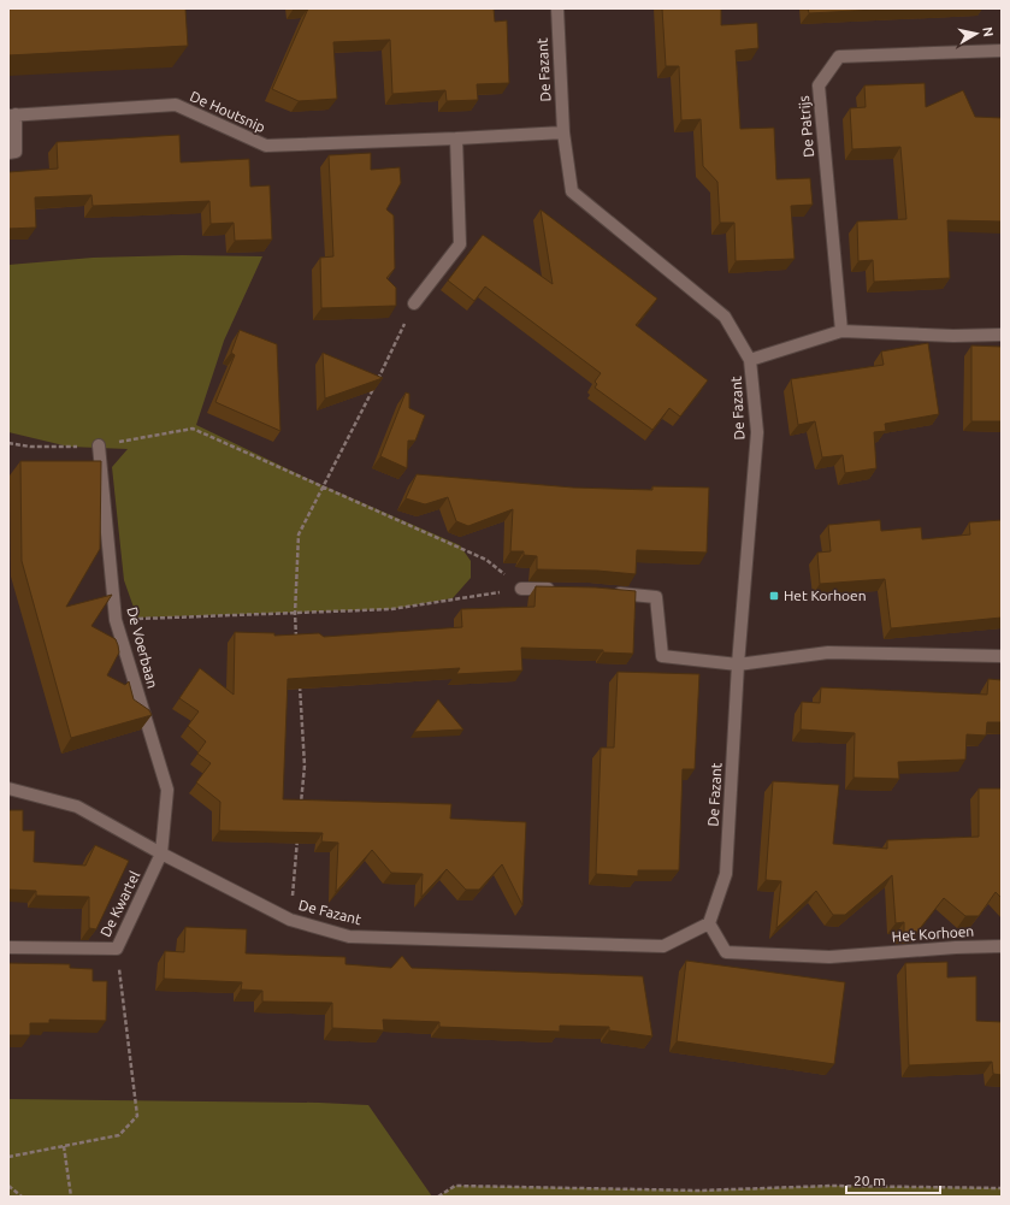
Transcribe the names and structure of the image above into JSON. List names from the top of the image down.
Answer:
{
  "streets": {
    "street": [
      "De Fazant",
      "De Houtsnip",
      "De Patrijs",
      "De Voerbaan",
      "De Kwartel",
      "Het Korhoen"
    ]
  },
  "crossings": [
    ["De Fazant", "De Houtsnip"],
    ["De Fazant", "De Voerbaan"],
    ["De Fazant", "De Kwartel"],
    ["De Fazant", "Het Korhoen"],
    ["De Voerbaan", "De Kwartel"]
  ],
  "places": {
    "transit": ["Het Korhoen"]
  },
  "scale_bar": "20 m",
  "north": "right"
}
